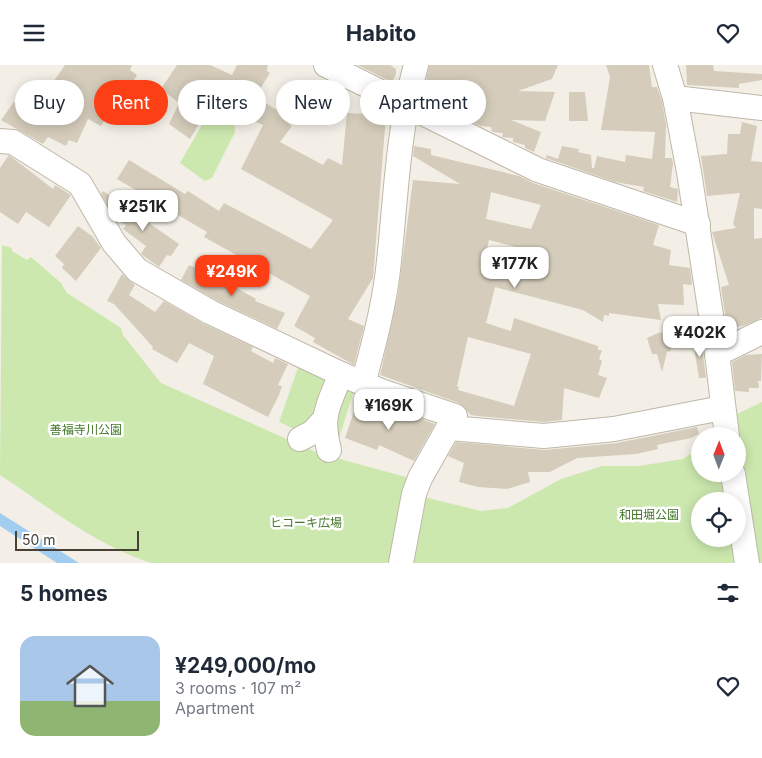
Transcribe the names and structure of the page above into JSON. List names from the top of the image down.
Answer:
{
  "parks": ["善福寺川公園", "和田堀公園", "ヒコーキ広場"],
  "scale_bar": "50 m",
  "north": "top",
  "page": {
    "header": "Habito",
    "chip": [
      "Buy",
      "Rent",
      "Filters",
      "New",
      "Apartment"
    ],
    "price": [
      "¥251K",
      "¥177K",
      "¥249K",
      "¥402K",
      "¥169K"
    ],
    "scale": "50 m",
    "heading": "5 homes",
    "list": [
      {
        "name": "¥249,000/mo",
        "note": "3 rooms · 107 m² · Apartment"
      }
    ]
  }
}
